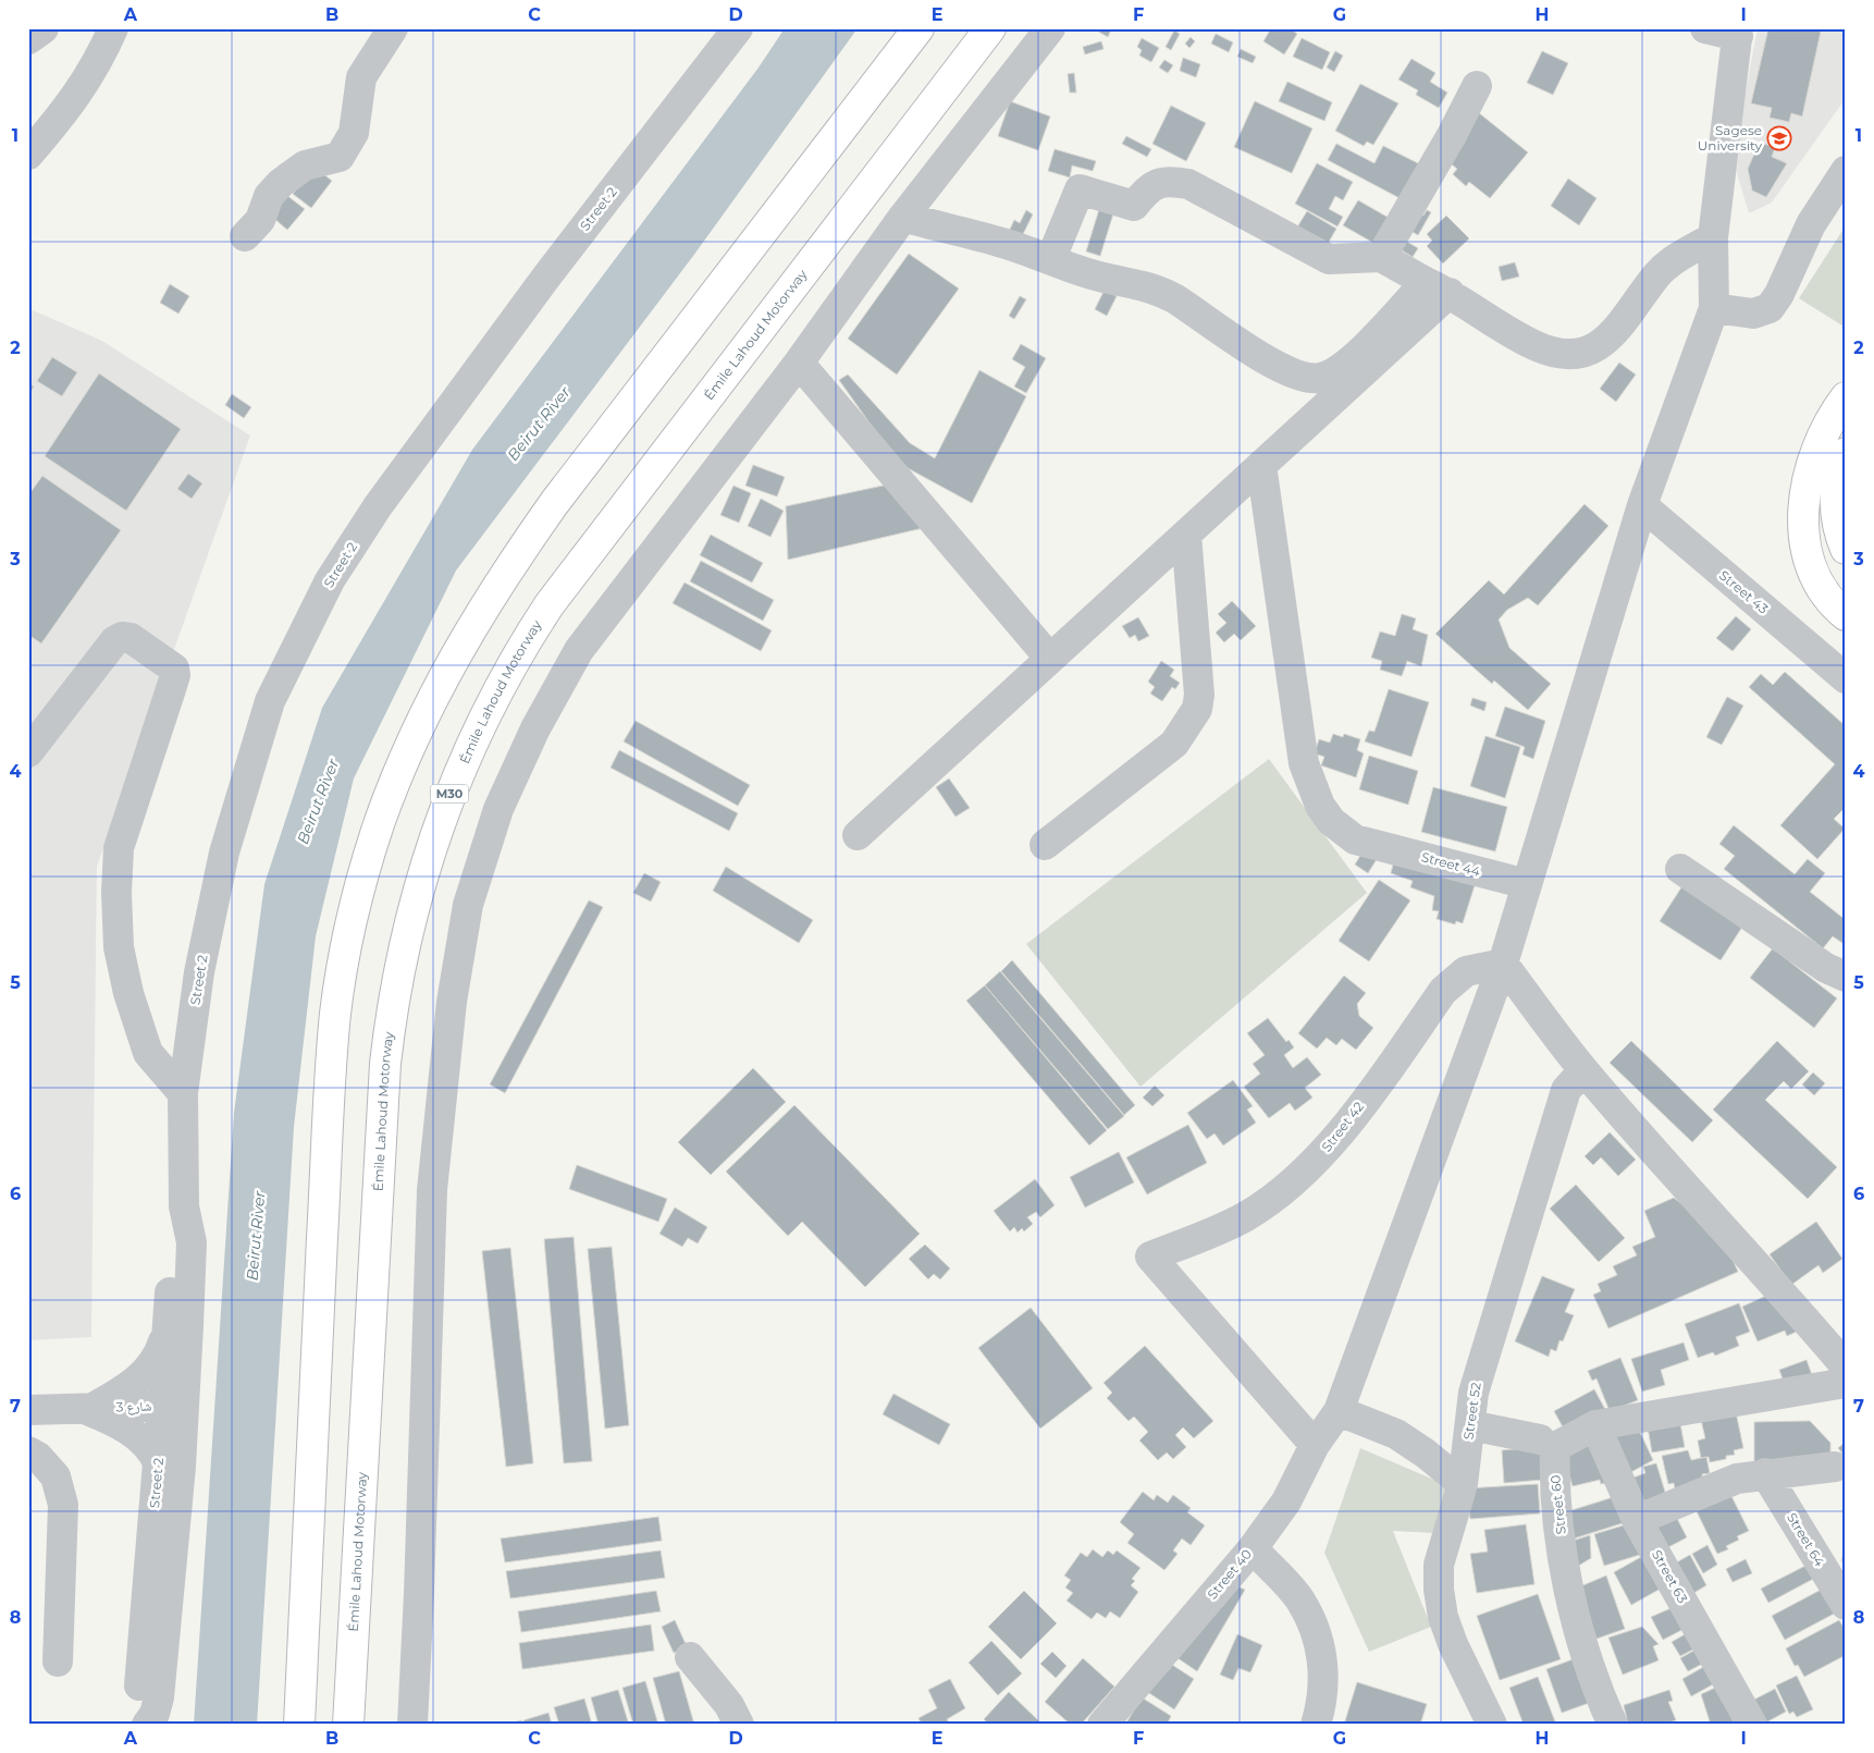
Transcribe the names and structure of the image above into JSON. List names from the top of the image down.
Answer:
{
  "streets": {
    "highway": ["Émile Lahoud Motorway", "M30"],
    "street": [
      "Street 2",
      "Street 43",
      "Street 44",
      "Street 42",
      "شارع 3",
      "Street 52",
      "Street 60",
      "Street 64",
      "Street 40",
      "Street 63"
    ]
  },
  "crossings": [
    ["Street 2", "شارع 3"],
    ["Street 43", "Street 40"],
    ["Street 44", "Street 40"],
    ["Street 42", "Street 40"],
    ["Street 60", "Street 63"]
  ],
  "water": ["Beirut River"],
  "places": {
    "school or university": ["Sagese University"]
  },
  "grid": {
    "columns": [
      "A",
      "B",
      "C",
      "D",
      "E",
      "F",
      "G",
      "H",
      "I"
    ],
    "rows": [
      "1",
      "2",
      "3",
      "4",
      "5",
      "6",
      "7",
      "8"
    ]
  }
}
